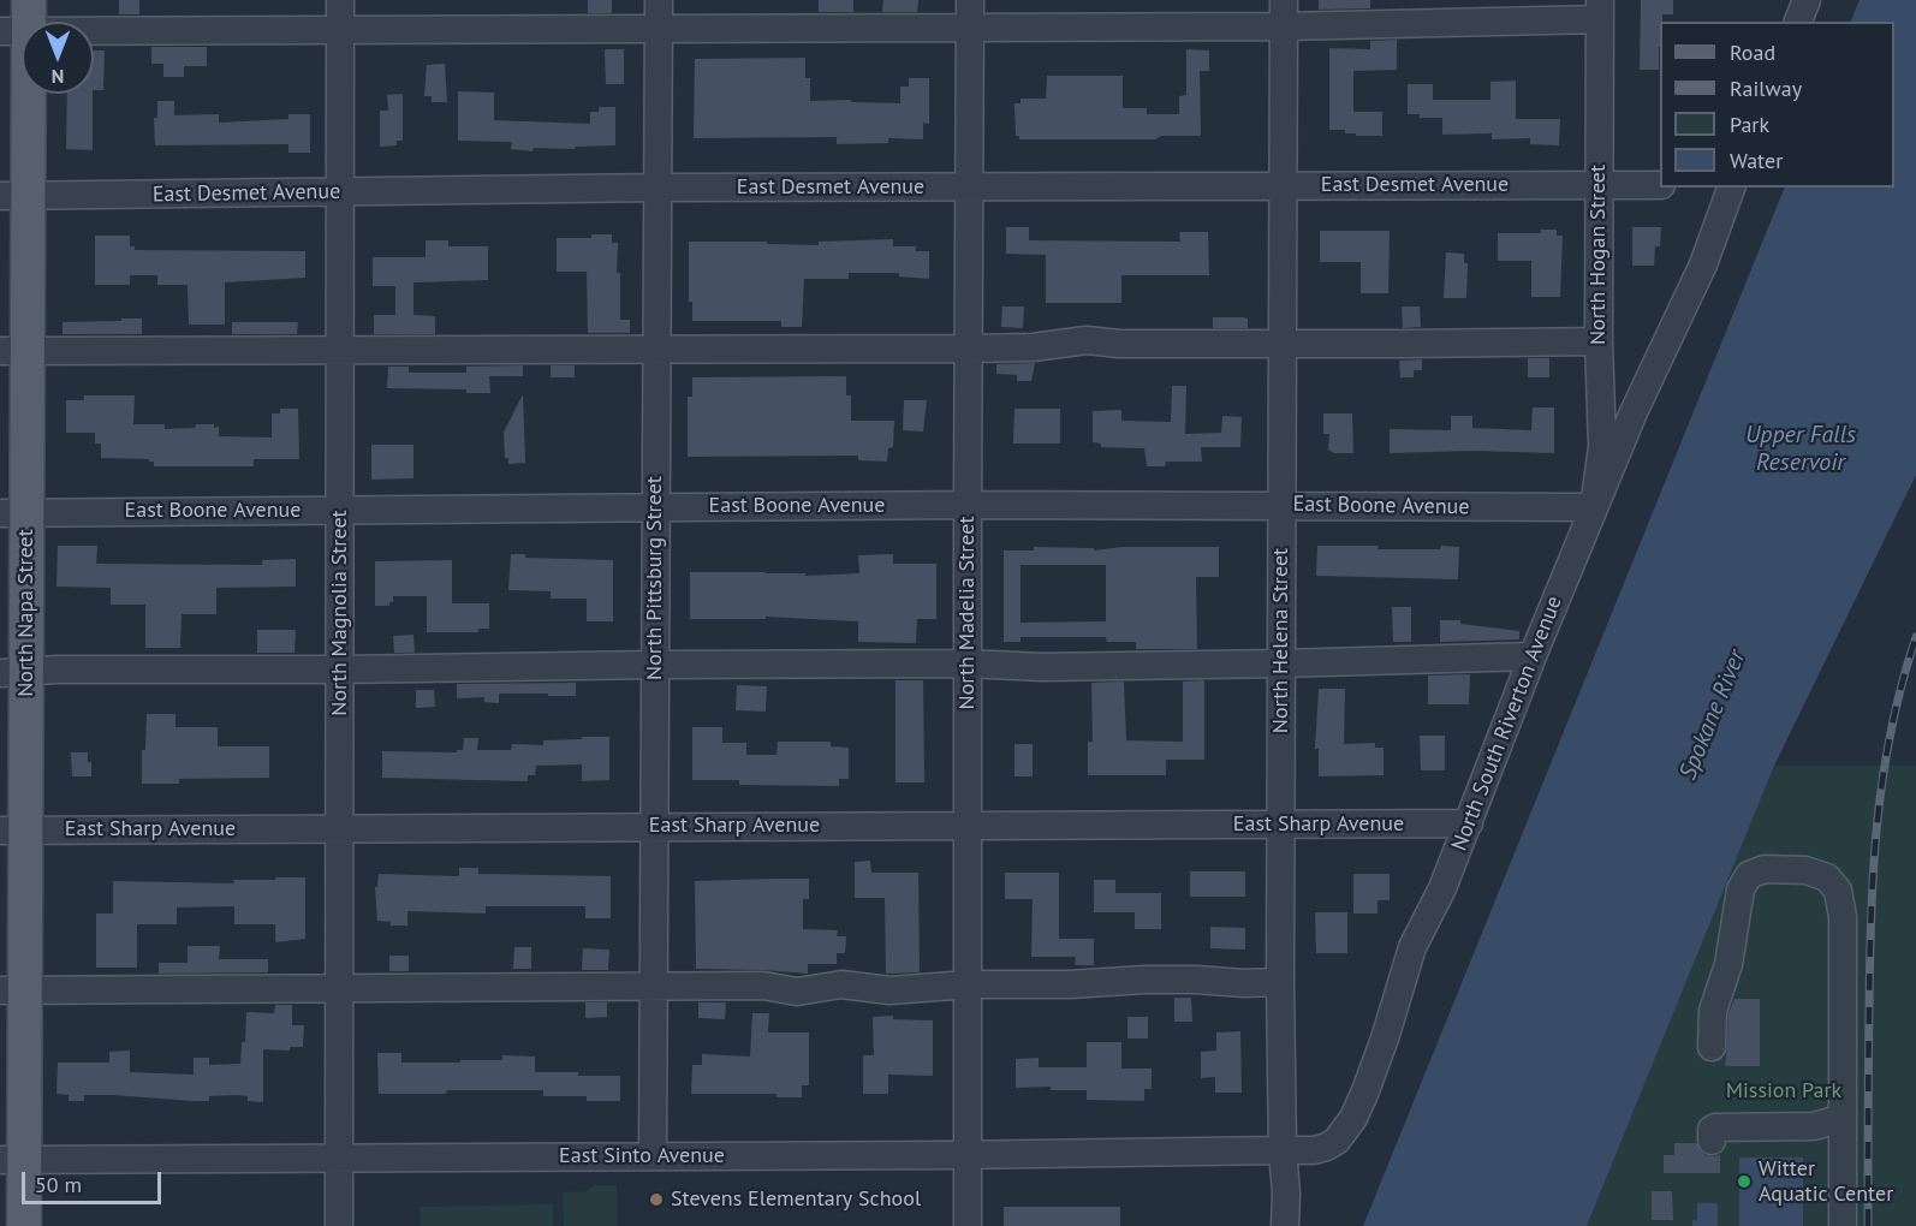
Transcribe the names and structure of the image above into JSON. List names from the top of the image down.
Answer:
{
  "streets": {
    "main road": ["North Napa Street"],
    "street": [
      "East Desmet Avenue",
      "North Hogan Street",
      "East Boone Avenue",
      "North Pittsburg Street",
      "North Magnolia Street",
      "North Madelia Street",
      "North Helena Street",
      "North South Riverton Avenue",
      "East Sharp Avenue",
      "East Sinto Avenue"
    ]
  },
  "crossings": [
    ["East Desmet Avenue", "North Hogan Street"],
    ["East Desmet Avenue", "North Pittsburg Street"],
    ["East Desmet Avenue", "North Napa Street"],
    ["East Desmet Avenue", "North Magnolia Street"],
    ["East Desmet Avenue", "North Madelia Street"],
    ["East Desmet Avenue", "North Helena Street"],
    ["North Hogan Street", "East Boone Avenue"],
    ["North Hogan Street", "North South Riverton Avenue"],
    ["East Boone Avenue", "North Pittsburg Street"],
    ["East Boone Avenue", "North Napa Street"],
    ["East Boone Avenue", "North Magnolia Street"],
    ["East Boone Avenue", "North Madelia Street"],
    ["East Boone Avenue", "North Helena Street"],
    ["East Boone Avenue", "North South Riverton Avenue"],
    ["North Pittsburg Street", "East Sharp Avenue"],
    ["North Pittsburg Street", "East Sinto Avenue"],
    ["North Napa Street", "East Sharp Avenue"],
    ["North Napa Street", "East Sinto Avenue"],
    ["North Magnolia Street", "East Sharp Avenue"],
    ["North Magnolia Street", "East Sinto Avenue"],
    ["North Madelia Street", "East Sharp Avenue"],
    ["North Madelia Street", "East Sinto Avenue"],
    ["North Helena Street", "North South Riverton Avenue"],
    ["North Helena Street", "East Sharp Avenue"],
    ["North Helena Street", "East Sinto Avenue"],
    ["North South Riverton Avenue", "East Sharp Avenue"],
    ["North South Riverton Avenue", "East Sinto Avenue"]
  ],
  "water": ["Upper Falls Reservoir", "Spokane River"],
  "parks": ["Mission Park"],
  "places": ["Witter Aquatic Center", "Stevens Elementary School"],
  "legend": [
    "Road",
    "Railway",
    "Park",
    "Water"
  ],
  "scale_bar": "50 m",
  "north": "bottom"
}
